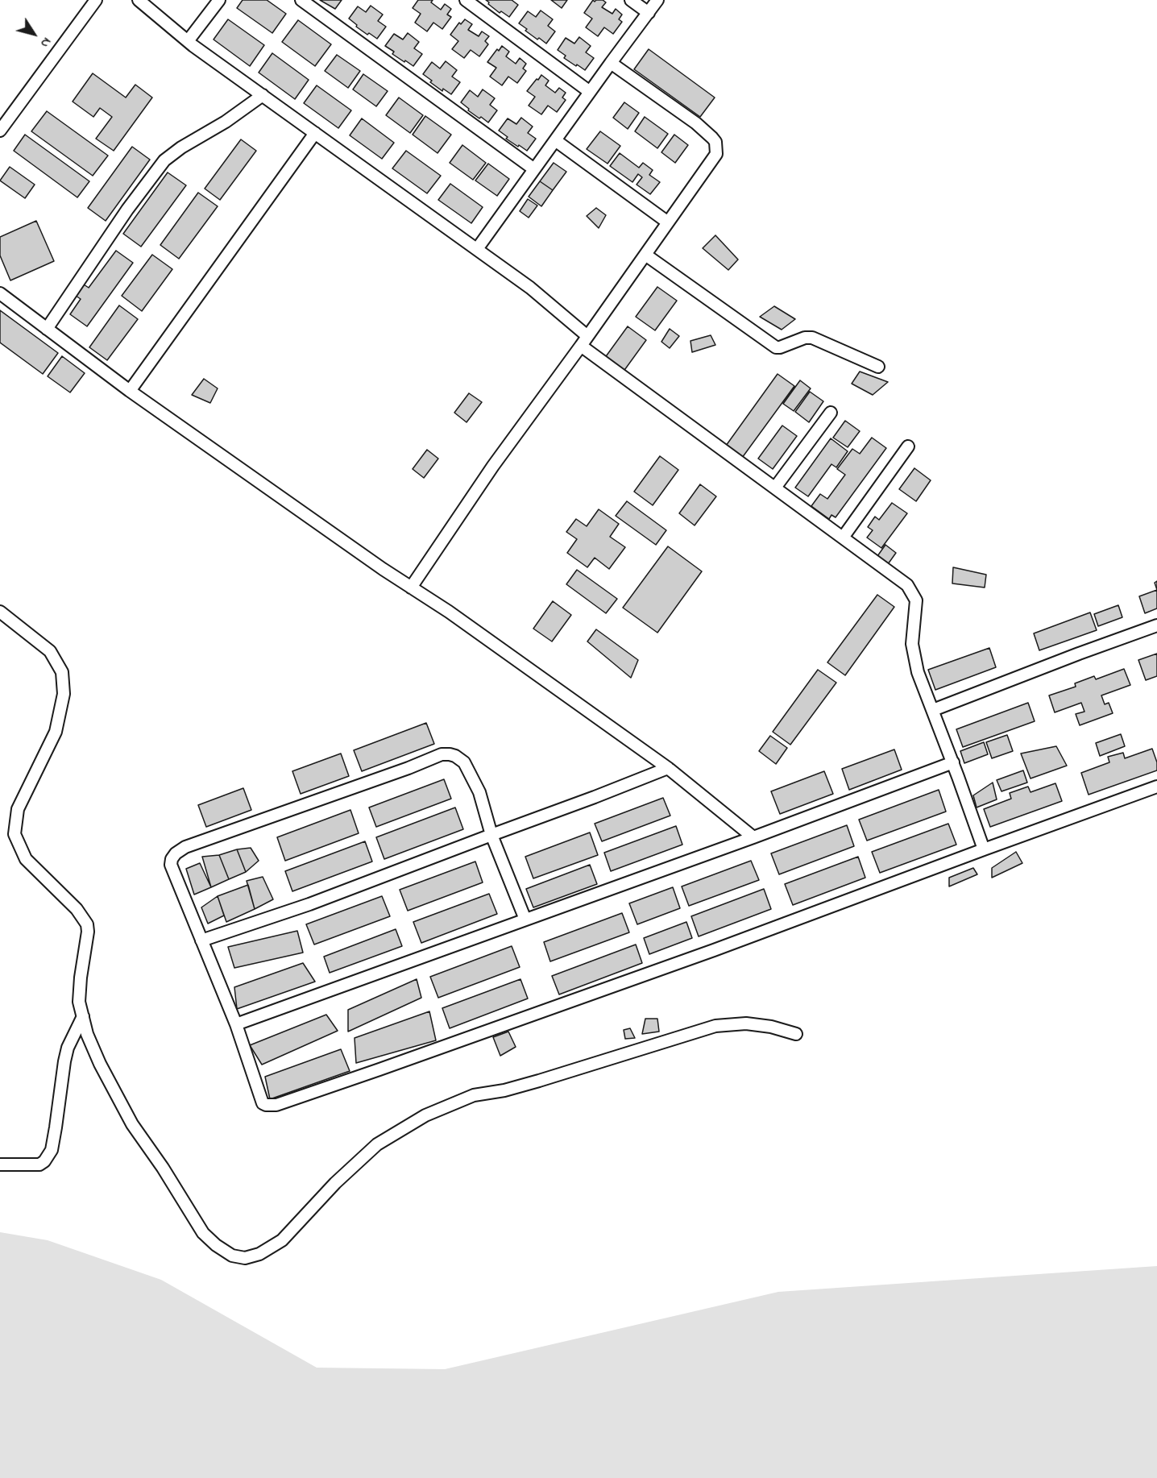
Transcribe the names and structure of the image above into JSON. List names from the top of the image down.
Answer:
{
  "north": "bottom right"
}
